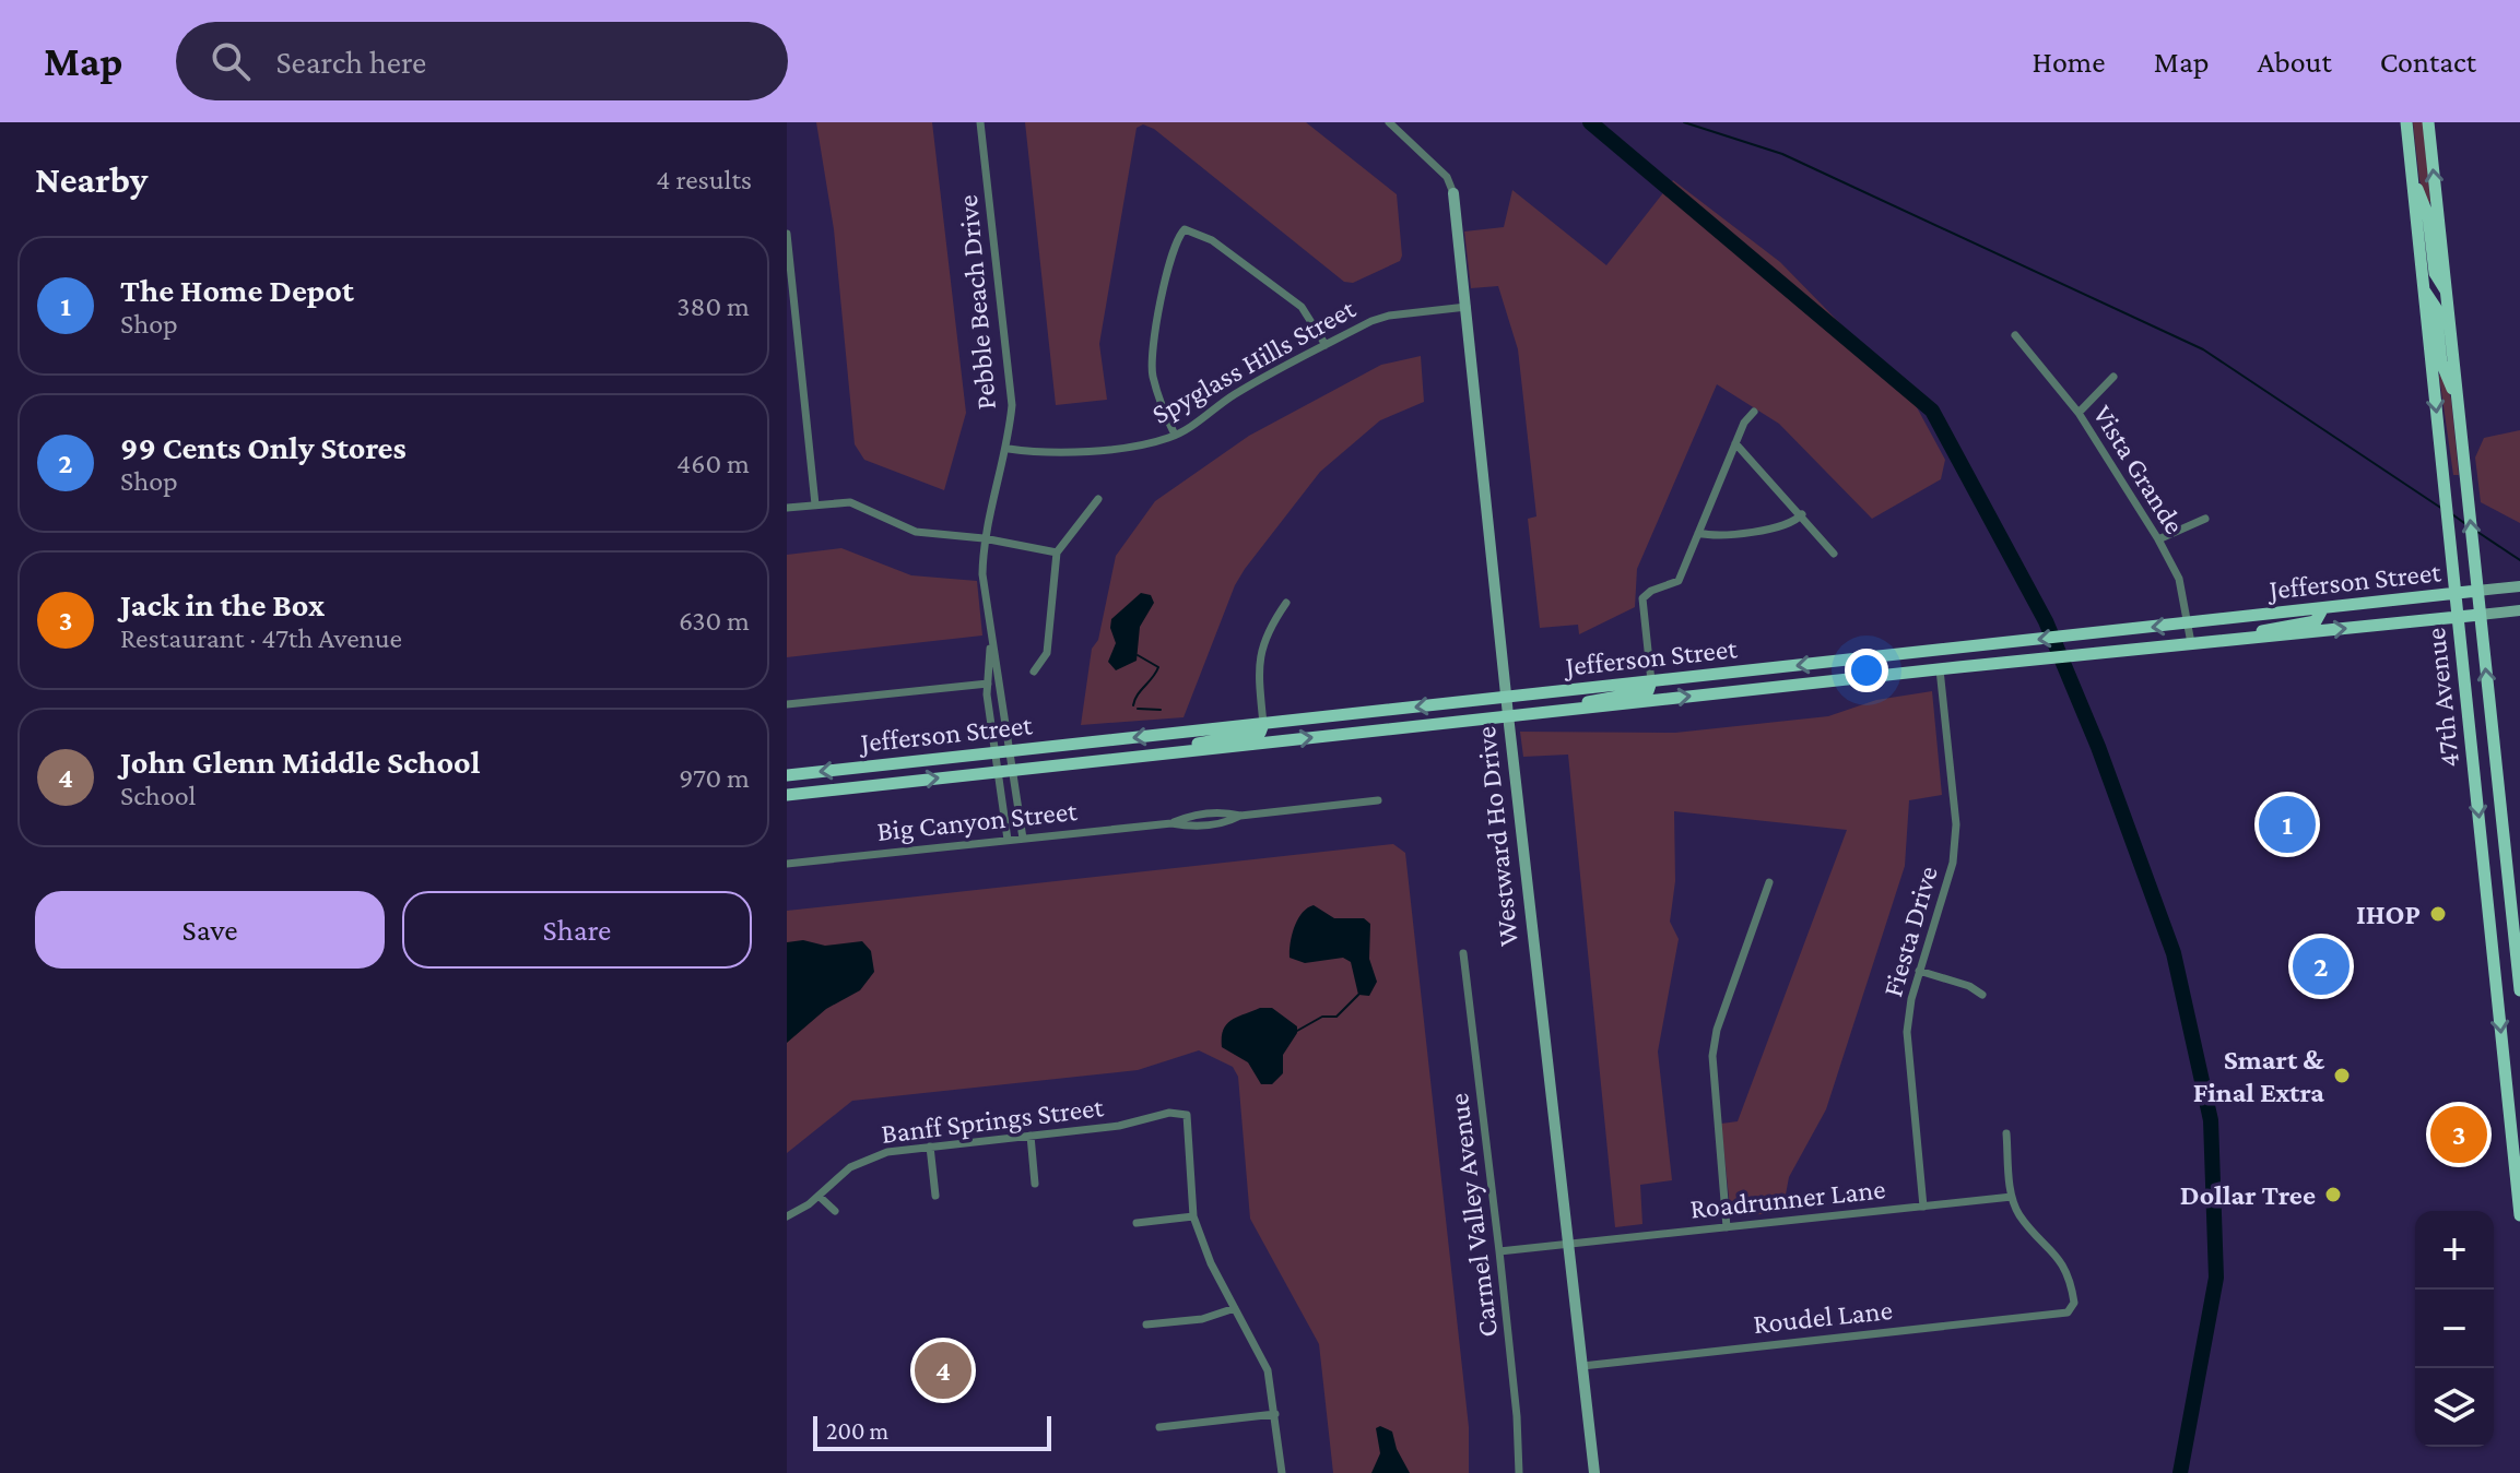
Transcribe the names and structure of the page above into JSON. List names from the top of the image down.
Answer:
{
  "streets": {
    "main road": ["Jefferson Street", "47th Avenue"],
    "street": [
      "Pebble Beach Drive",
      "Spyglass Hills Street",
      "Vista Grande",
      "Big Canyon Street",
      "Westward Ho Drive",
      "Fiesta Drive",
      "Banff Springs Street",
      "Roadrunner Lane",
      "Carmel Valley Avenue",
      "Roudel Lane"
    ]
  },
  "crossings": [
    ["Pebble Beach Drive", "Spyglass Hills Street"],
    ["Spyglass Hills Street", "Westward Ho Drive"],
    ["Vista Grande", "Jefferson Street"],
    ["Jefferson Street", "47th Avenue"],
    ["Jefferson Street", "Westward Ho Drive"],
    ["Jefferson Street", "Fiesta Drive"],
    ["Westward Ho Drive", "Roadrunner Lane"],
    ["Westward Ho Drive", "Roudel Lane"],
    ["Fiesta Drive", "Roadrunner Lane"],
    ["Roadrunner Lane", "Carmel Valley Avenue"],
    ["Roadrunner Lane", "Roudel Lane"]
  ],
  "places": ["IHOP", "Smart & Final Extra", "Dollar Tree"],
  "scale_bar": "200 m",
  "page": {
    "header": "Map",
    "search": "Search here",
    "nav": [
      "Home",
      "Map",
      "About",
      "Contact"
    ],
    "heading": ["Nearby", "4 results"],
    "list": [
      {
        "mark": "1",
        "name": "The Home Depot",
        "note": "Shop",
        "value": "380 m"
      },
      {
        "mark": "2",
        "name": "99 Cents Only Stores",
        "note": "Shop",
        "value": "460 m"
      },
      {
        "mark": "3",
        "name": "Jack in the Box",
        "note": "Restaurant · 47th Avenue",
        "value": "630 m"
      },
      {
        "mark": "4",
        "name": "John Glenn Middle School",
        "note": "School",
        "value": "970 m"
      }
    ],
    "pins": [
      "1",
      "2",
      "3",
      "4"
    ],
    "buttons": ["Save", "Share"],
    "map_buttons": ["+", "−"],
    "scale": "200 m"
  }
}
